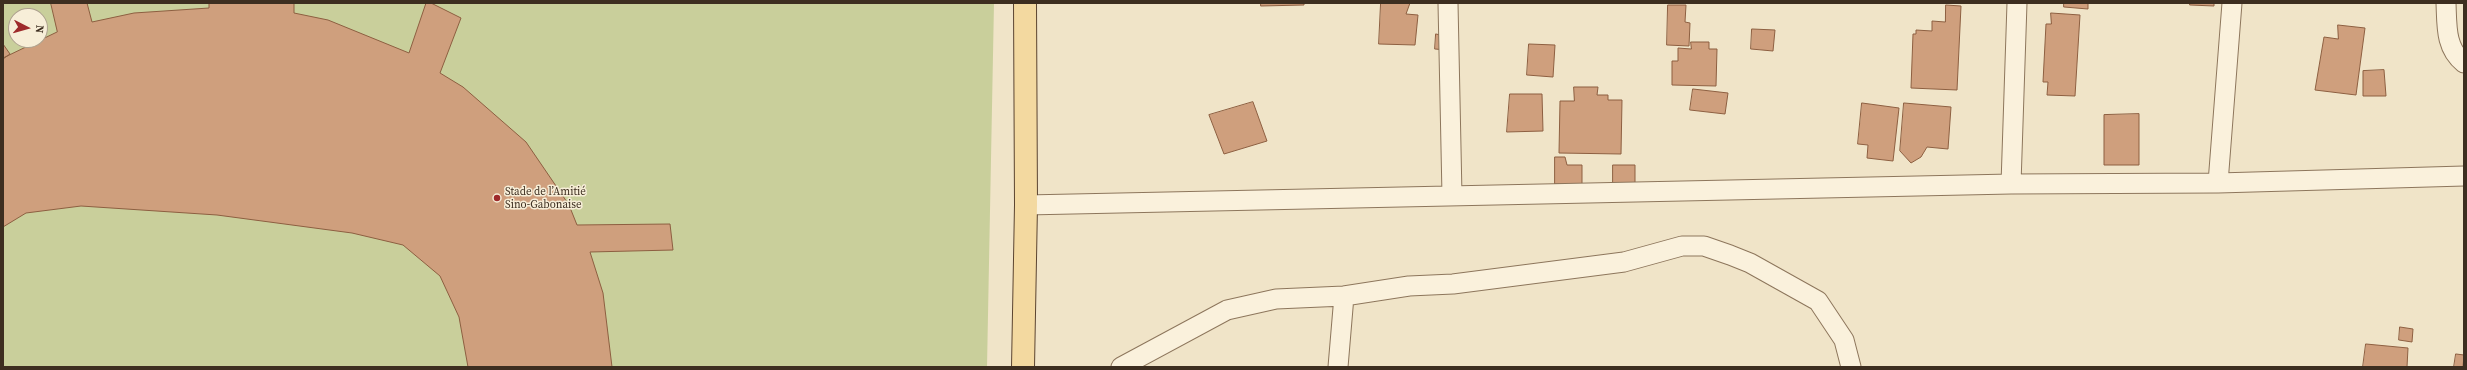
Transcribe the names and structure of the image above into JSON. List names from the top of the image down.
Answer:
{
  "places": ["Stade de l’Amitié Sino-Gabonaise"],
  "north": "right"
}
